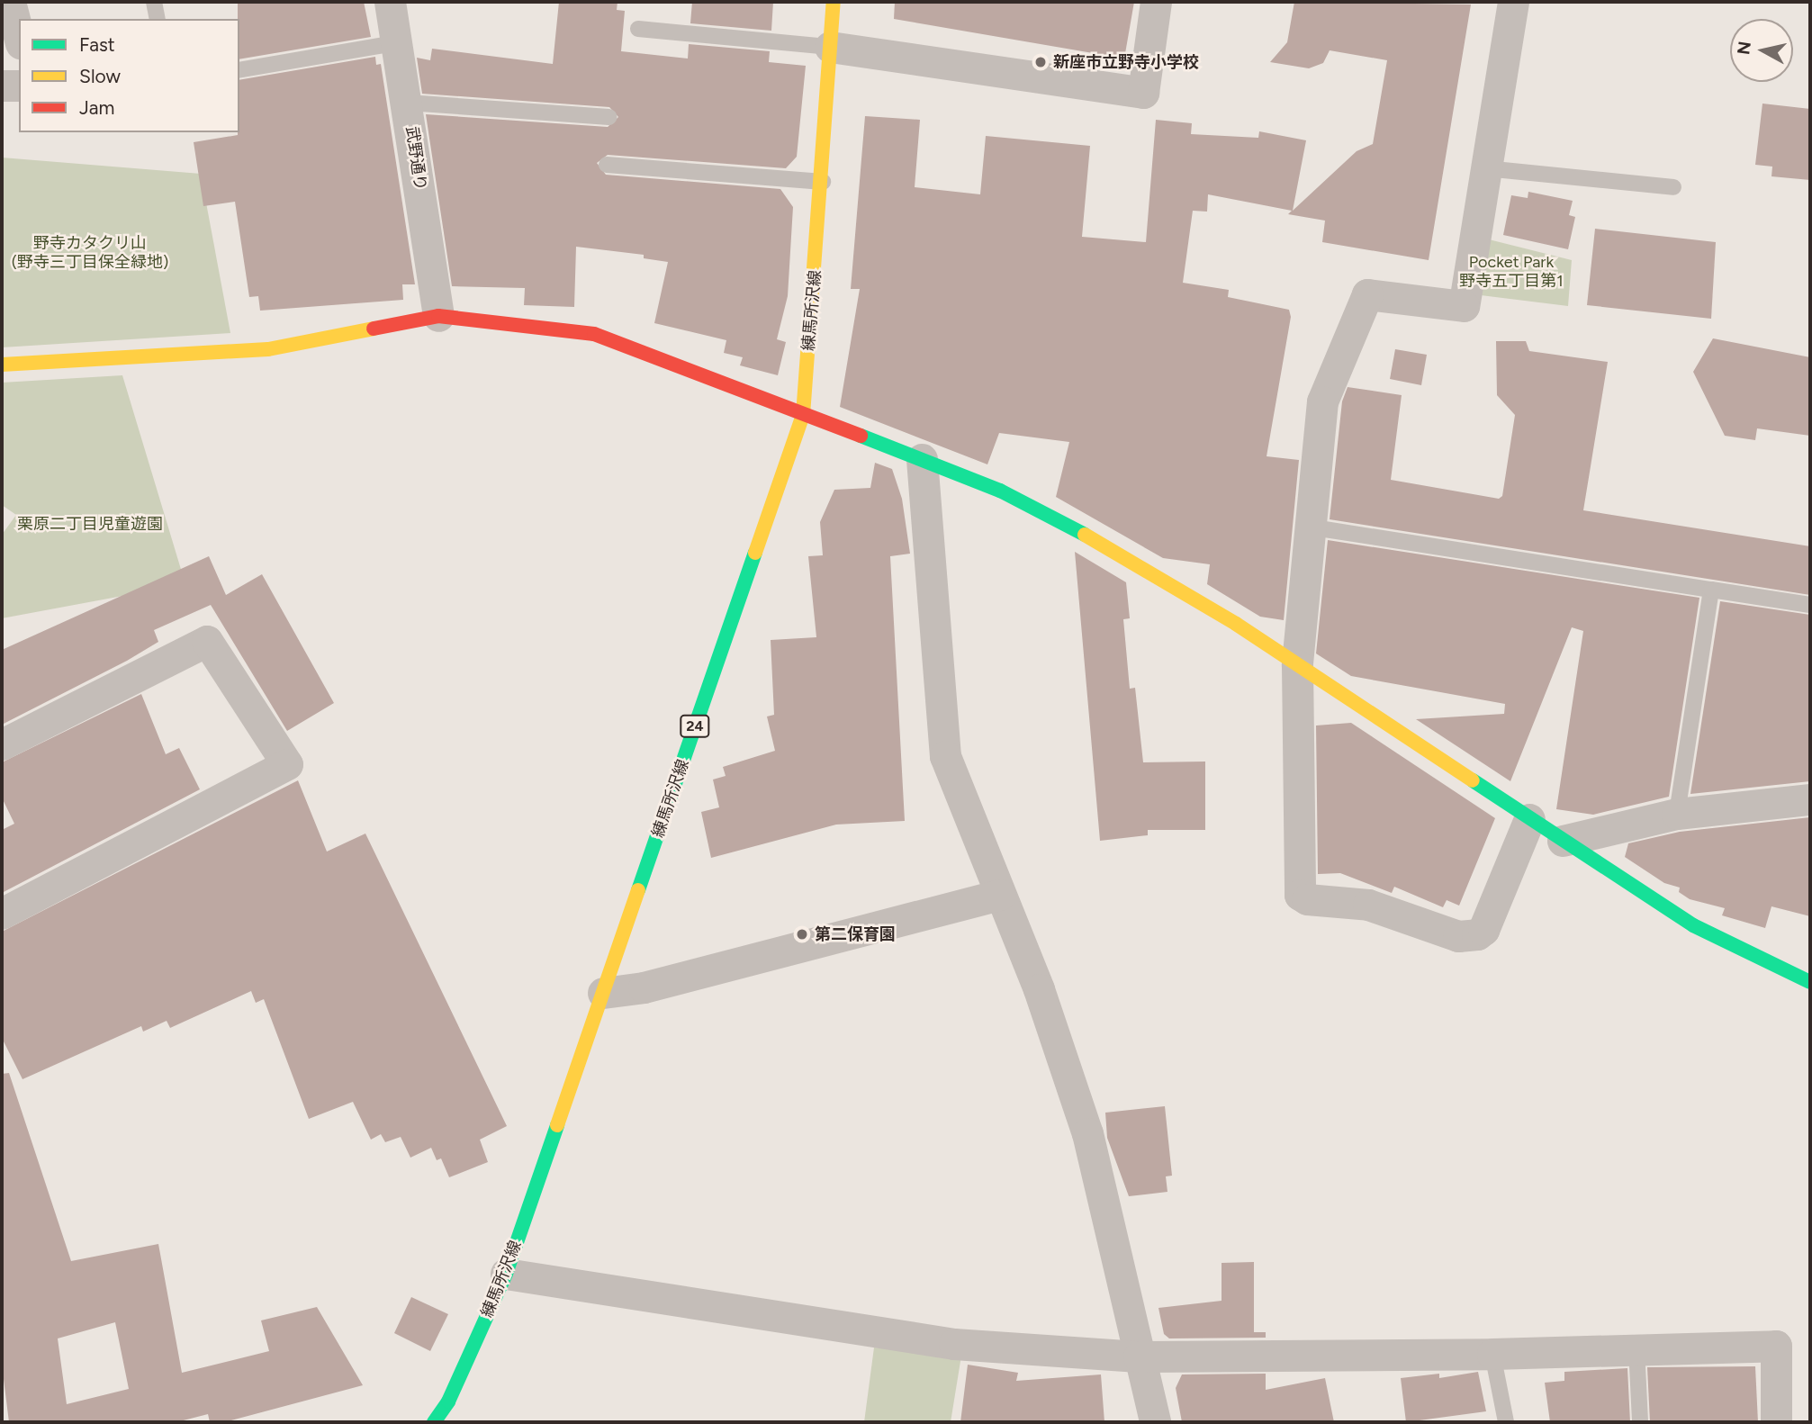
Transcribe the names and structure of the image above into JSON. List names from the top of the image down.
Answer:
{
  "streets": {
    "street": ["武野通り", "練馬所沢線", "24"]
  },
  "parks": ["野寺カタクリ山 (野寺三丁目保全緑地)", "Pocket Park 野寺五丁目第1", "栗原二丁目児童遊園"],
  "places": ["新座市立野寺小学校", "第二保育園"],
  "legend": ["Fast", "Slow", "Jam"],
  "north": "left"
}
